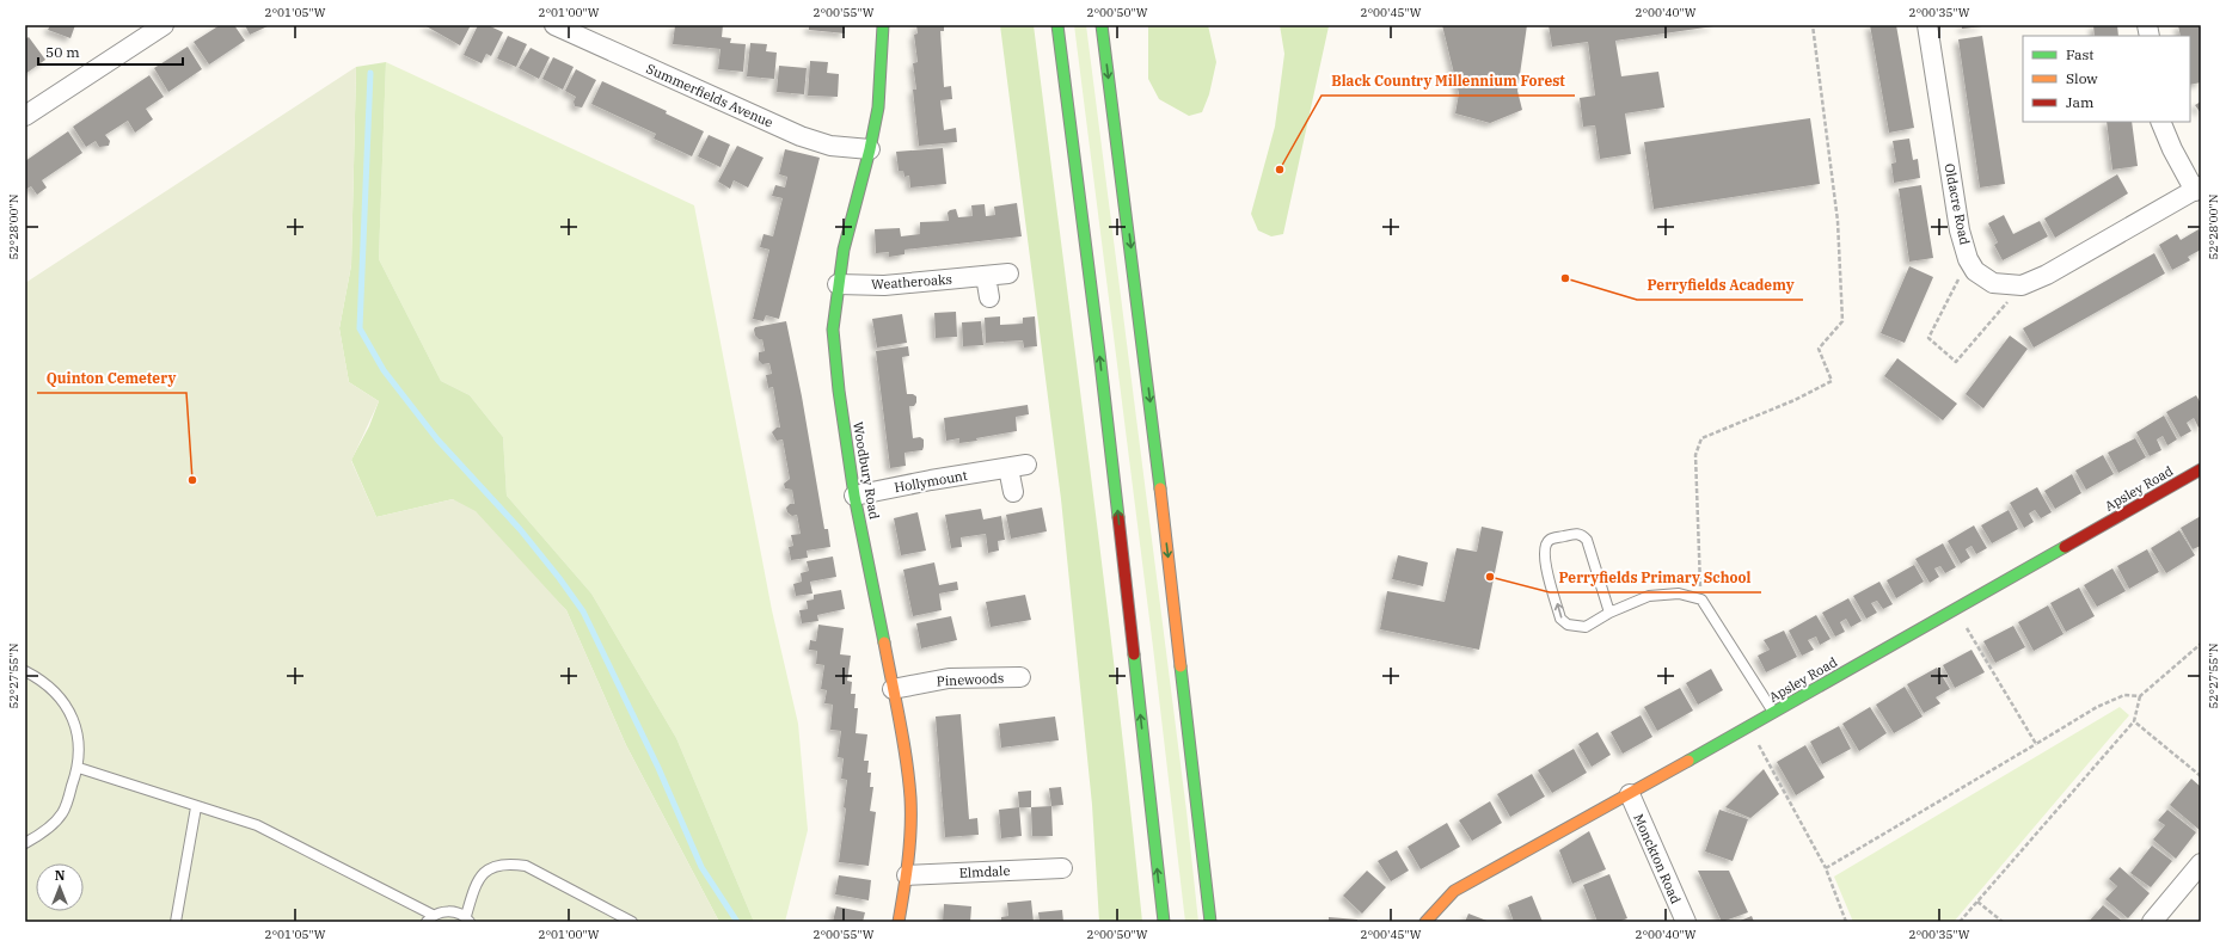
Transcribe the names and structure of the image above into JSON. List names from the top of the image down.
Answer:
{
  "streets": {
    "main road": ["Woodbury Road", "Apsley Road"],
    "street": [
      "Summerfields Avenue",
      "Oldacre Road",
      "Weatheroaks",
      "Hollymount",
      "Pinewoods",
      "Monckton Road",
      "Elmdale"
    ]
  },
  "crossings": [
    ["Summerfields Avenue", "Woodbury Road"],
    ["Weatheroaks", "Woodbury Road"],
    ["Woodbury Road", "Hollymount"],
    ["Woodbury Road", "Pinewoods"],
    ["Woodbury Road", "Elmdale"],
    ["Apsley Road", "Monckton Road"]
  ],
  "places": [
    "Black Country Millennium Forest",
    "Perryfields Academy",
    "Quinton Cemetery",
    "Perryfields Primary School"
  ],
  "legend": ["Fast", "Slow", "Jam"],
  "scale_bar": "50 m",
  "north": "top",
  "coordinates": [
    "2°01'05\"W",
    "2°01'00\"W",
    "2°00'55\"W",
    "2°00'50\"W",
    "2°00'45\"W",
    "2°00'40\"W",
    "2°00'35\"W",
    "52°28'00\"N",
    "52°27'55\"N"
  ]
}
